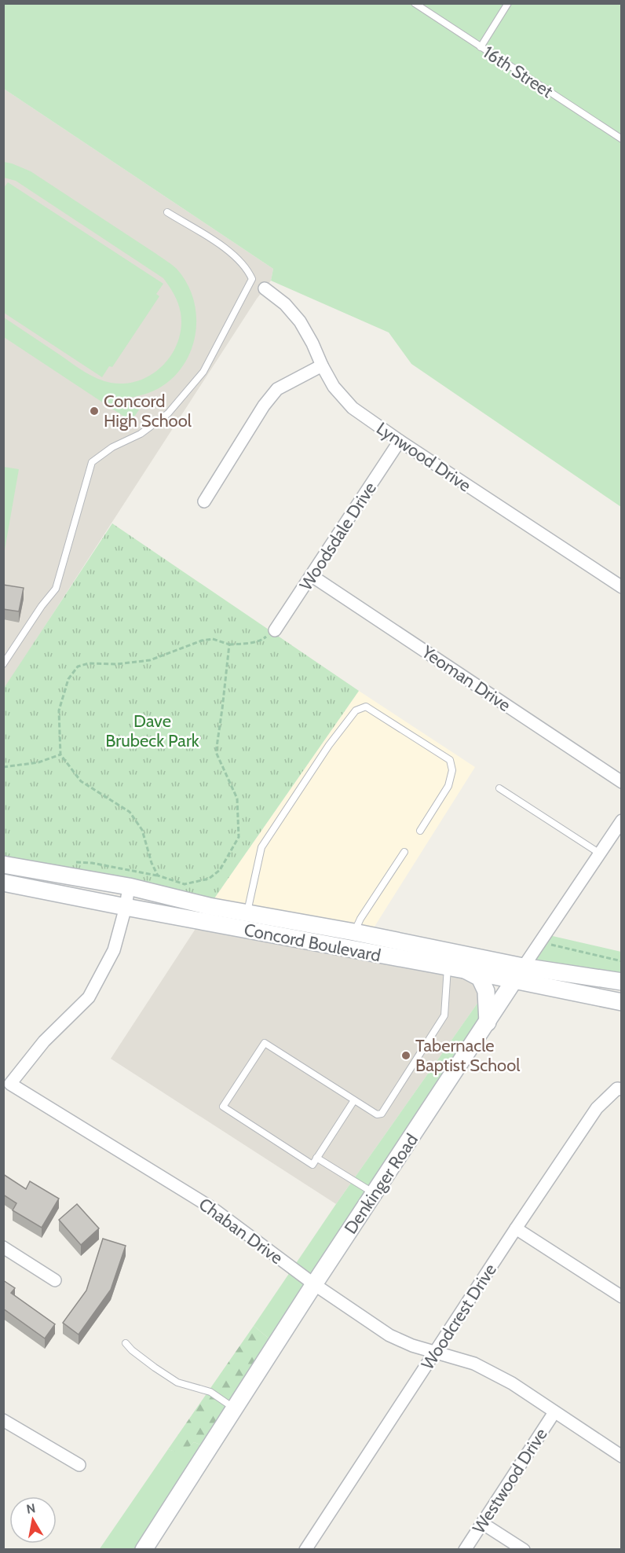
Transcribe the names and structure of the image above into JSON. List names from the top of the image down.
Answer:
{
  "streets": {
    "street": [
      "Lynwood Drive",
      "Woodsdale Drive",
      "Yeoman Drive",
      "Concord Boulevard",
      "Denkinger Road",
      "Chaban Drive",
      "Woodcrest Drive",
      "Westwood Drive"
    ],
    "lane": ["16th Street"]
  },
  "crossings": [
    ["Lynwood Drive", "Woodsdale Drive"],
    ["Woodsdale Drive", "Yeoman Drive"],
    ["Concord Boulevard", "Denkinger Road"],
    ["Concord Boulevard", "Chaban Drive"],
    ["Denkinger Road", "Chaban Drive"],
    ["Chaban Drive", "Woodcrest Drive"],
    ["Chaban Drive", "Westwood Drive"]
  ],
  "parks": ["Dave Brubeck Park"],
  "places": ["Concord High School", "Tabernacle Baptist School"],
  "north": "top"
}
